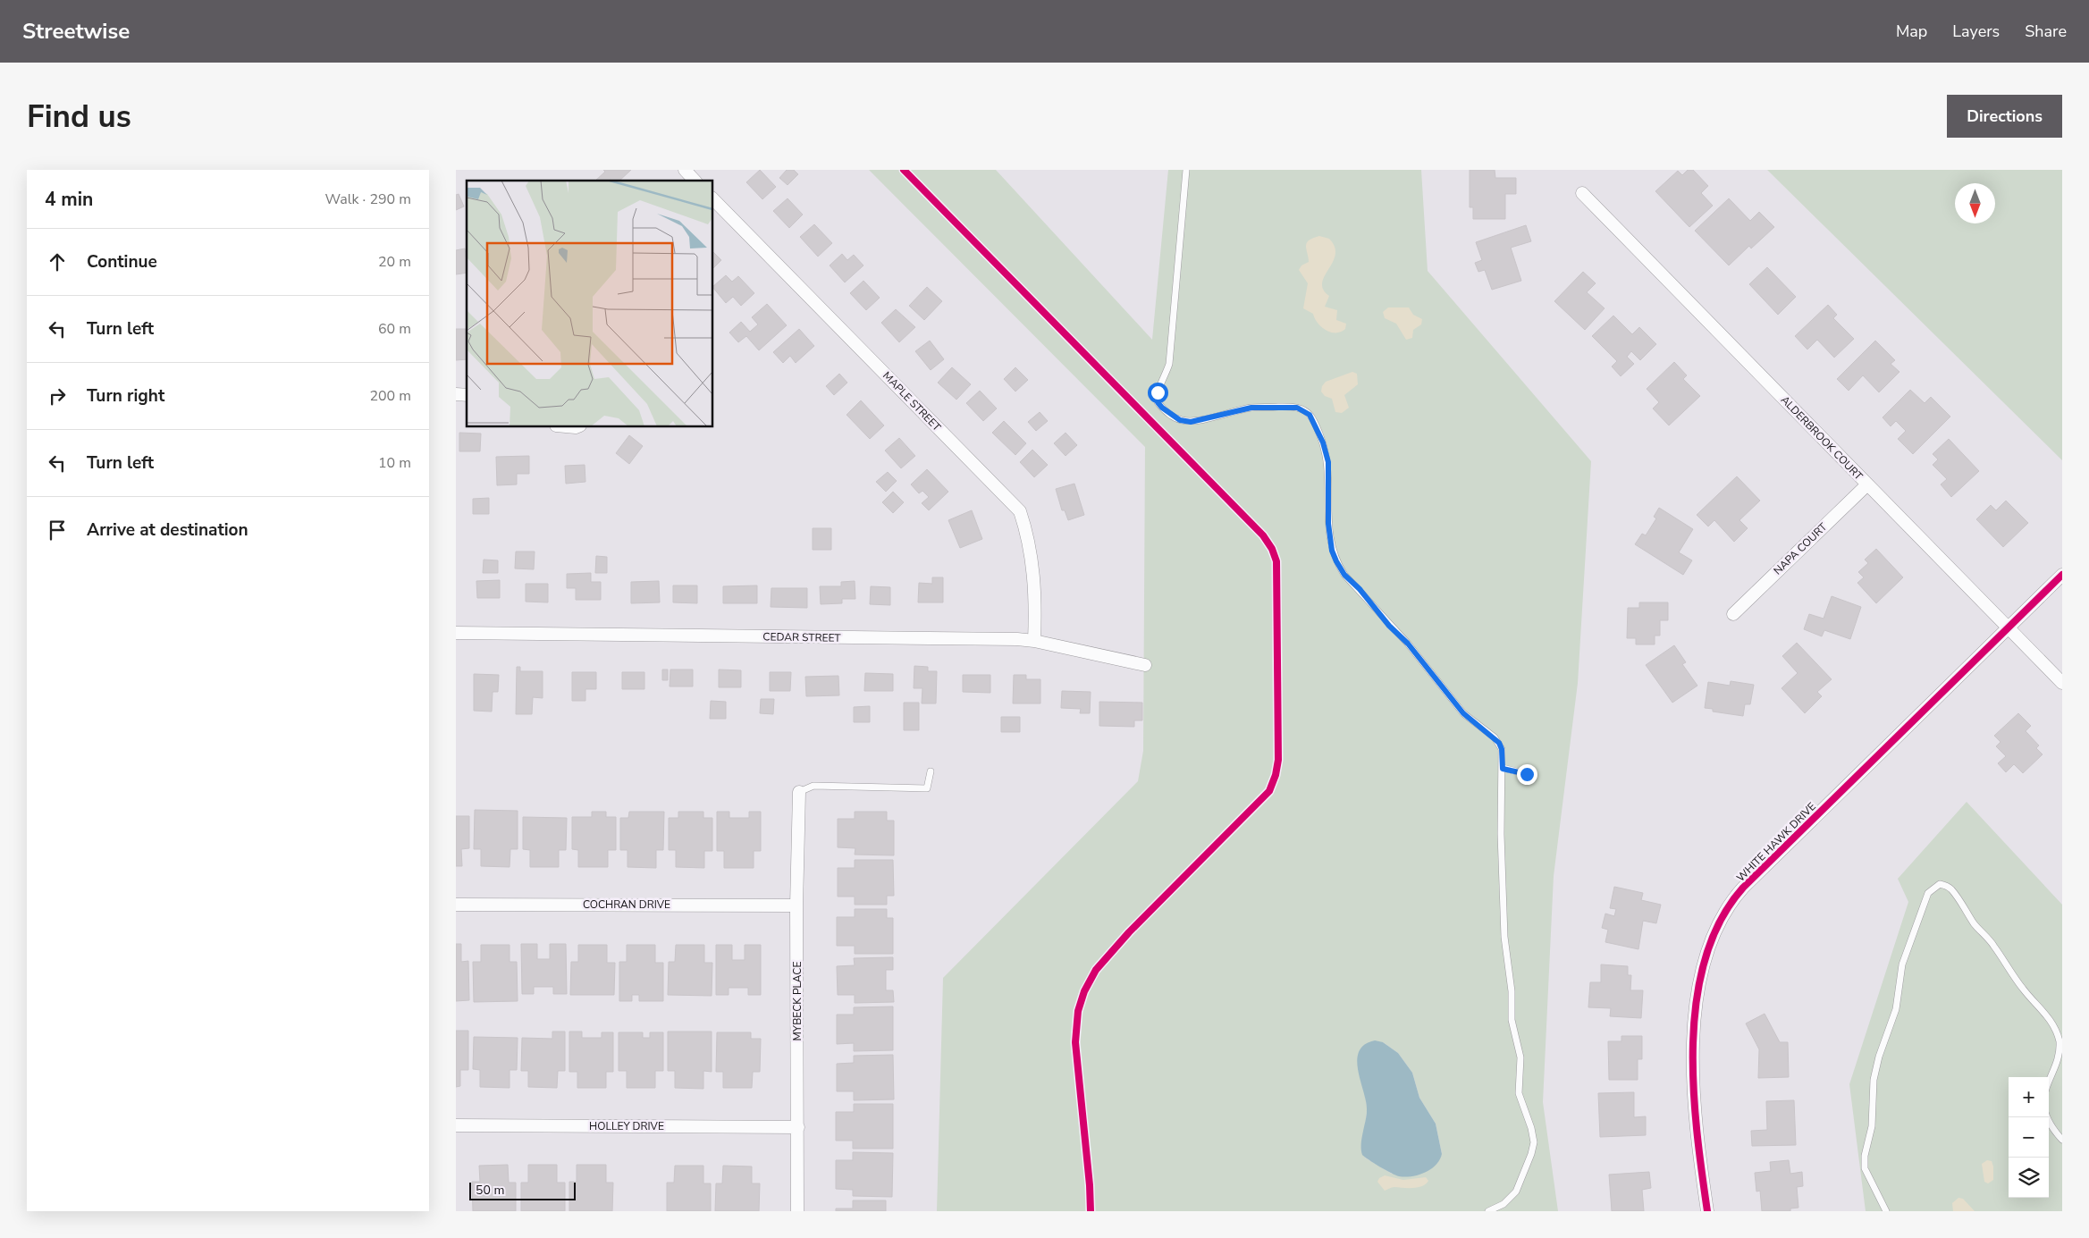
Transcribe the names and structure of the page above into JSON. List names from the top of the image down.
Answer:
{
  "streets": {
    "street": [
      "MAPLE STREET",
      "ALDERBROOK COURT",
      "NAPA COURT",
      "CEDAR STREET",
      "WHITE HAWK DRIVE",
      "COCHRAN DRIVE",
      "MYBECK PLACE",
      "HOLLEY DRIVE"
    ]
  },
  "crossings": [
    ["MAPLE STREET", "CEDAR STREET"],
    ["ALDERBROOK COURT", "NAPA COURT"],
    ["ALDERBROOK COURT", "WHITE HAWK DRIVE"],
    ["COCHRAN DRIVE", "MYBECK PLACE"],
    ["MYBECK PLACE", "HOLLEY DRIVE"]
  ],
  "scale_bar": "50 m",
  "north": "bottom",
  "page": {
    "header": "Streetwise",
    "nav": ["Map", "Layers", "Share"],
    "buttons": "Directions",
    "title": "Find us",
    "heading": ["4 min", "Walk · 290 m"],
    "list": [
      ["Continue", "20 m"],
      ["Turn left", "60 m"],
      ["Turn right", "200 m"],
      ["Turn left", "10 m"],
      "Arrive at destination"
    ],
    "map_buttons": ["+", "−"],
    "scale": "50 m"
  }
}
